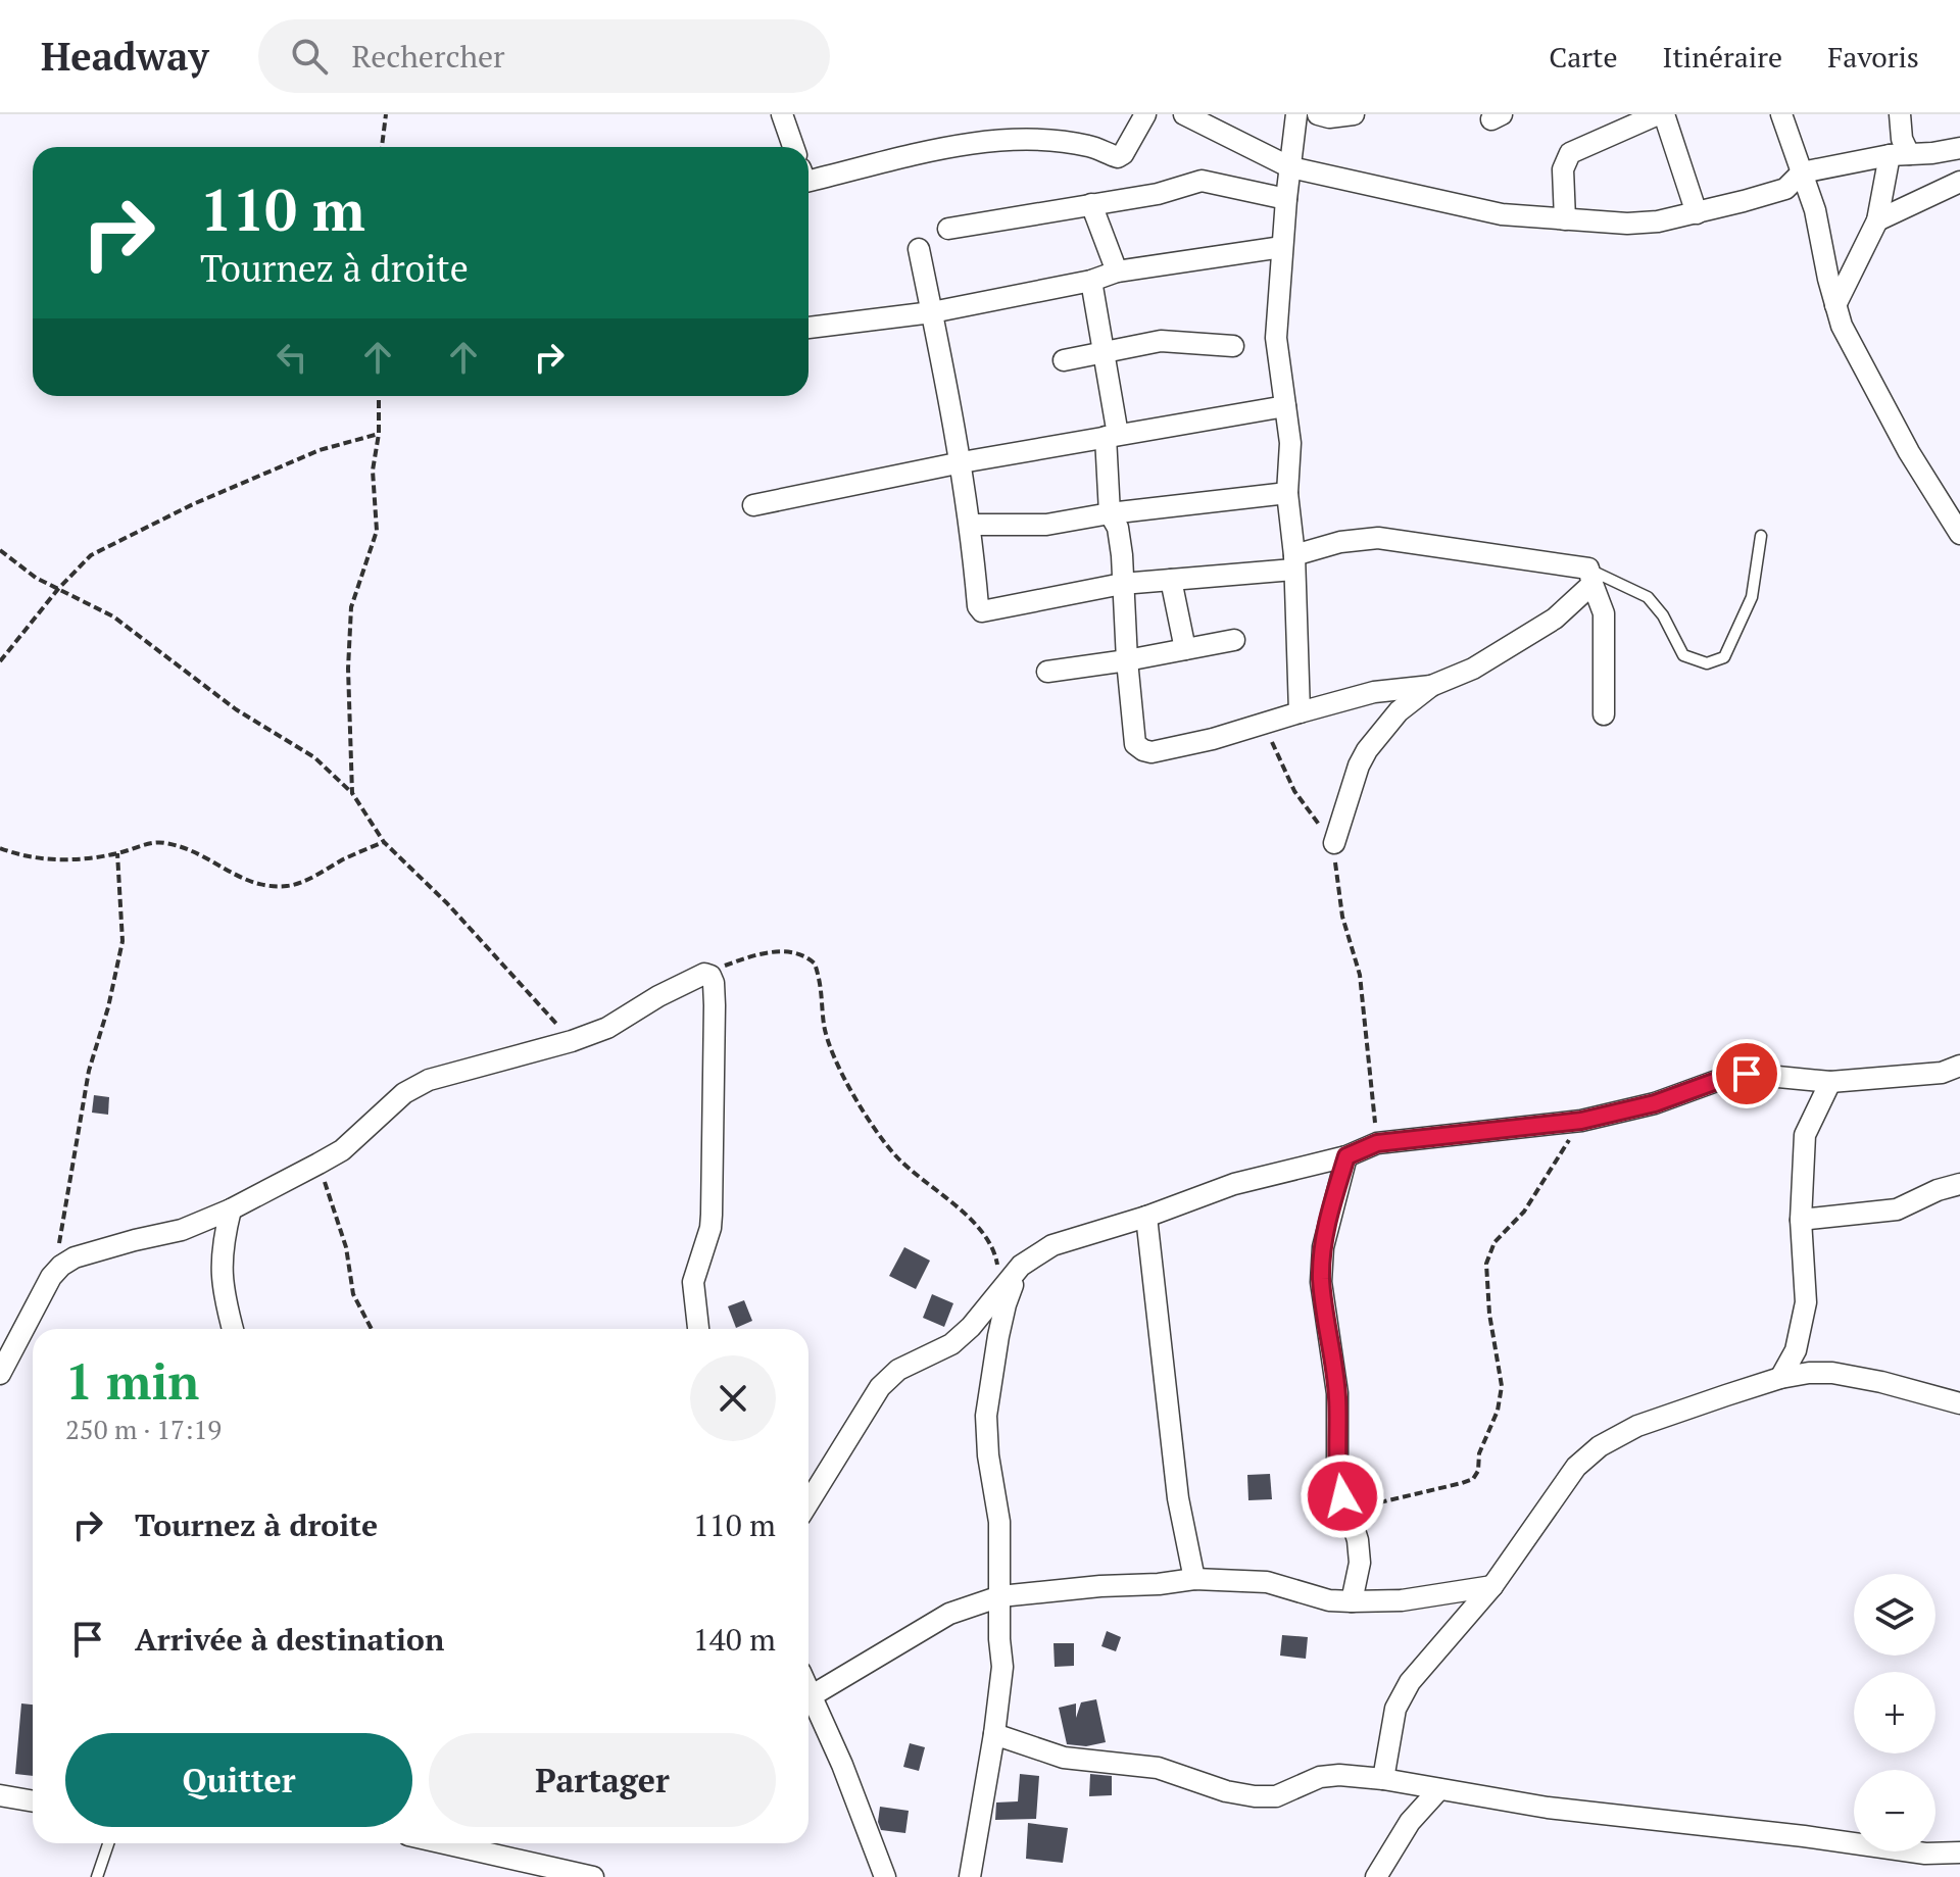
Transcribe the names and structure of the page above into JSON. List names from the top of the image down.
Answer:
{
  "page": {
    "header": "Headway",
    "search": "Rechercher",
    "nav": ["Carte", "Itinéraire", "Favoris"],
    "turn": ["110 m", "Tournez à droite"],
    "heading": ["1 min", "250 m · 17:19"],
    "list": [
      {
        "name": "Tournez à droite",
        "value": "110 m"
      },
      {
        "name": "Arrivée à destination",
        "value": "140 m"
      }
    ],
    "map_buttons": ["+", "−"],
    "buttons": ["Quitter", "Partager"]
  }
}
